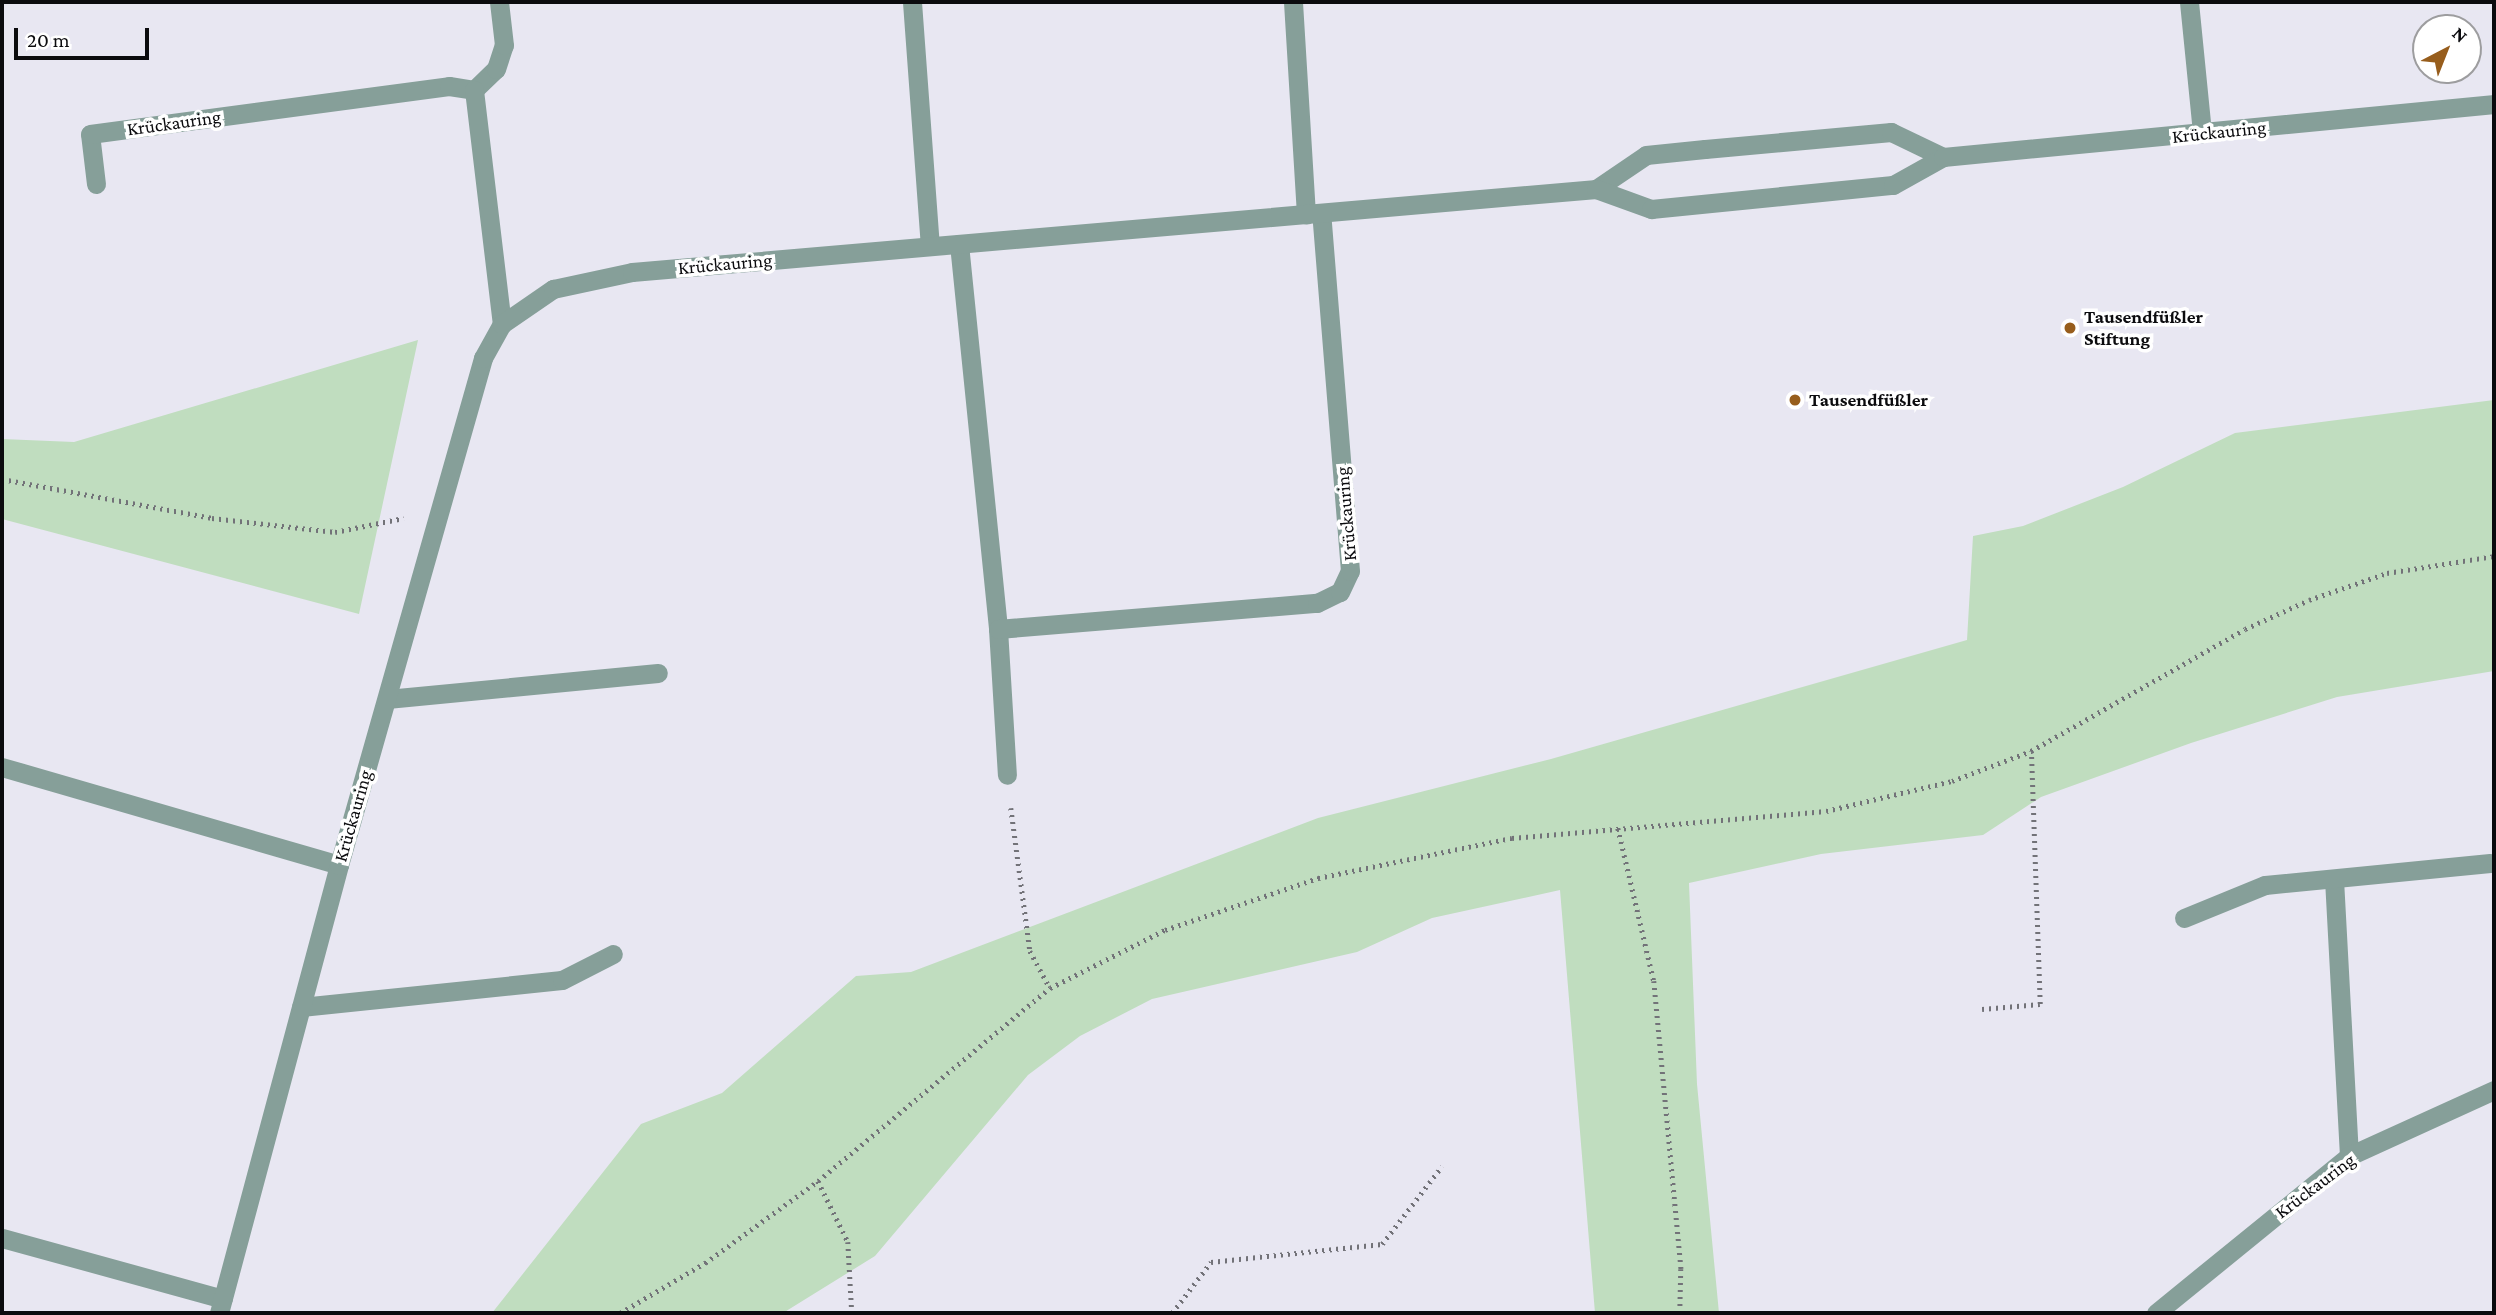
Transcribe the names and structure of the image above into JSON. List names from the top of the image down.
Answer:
{
  "streets": {
    "street": ["Krückauring"]
  },
  "places": ["Tausendfüßler Stiftung", "Tausendfüßler"],
  "scale_bar": "20 m",
  "north": "top right"
}
